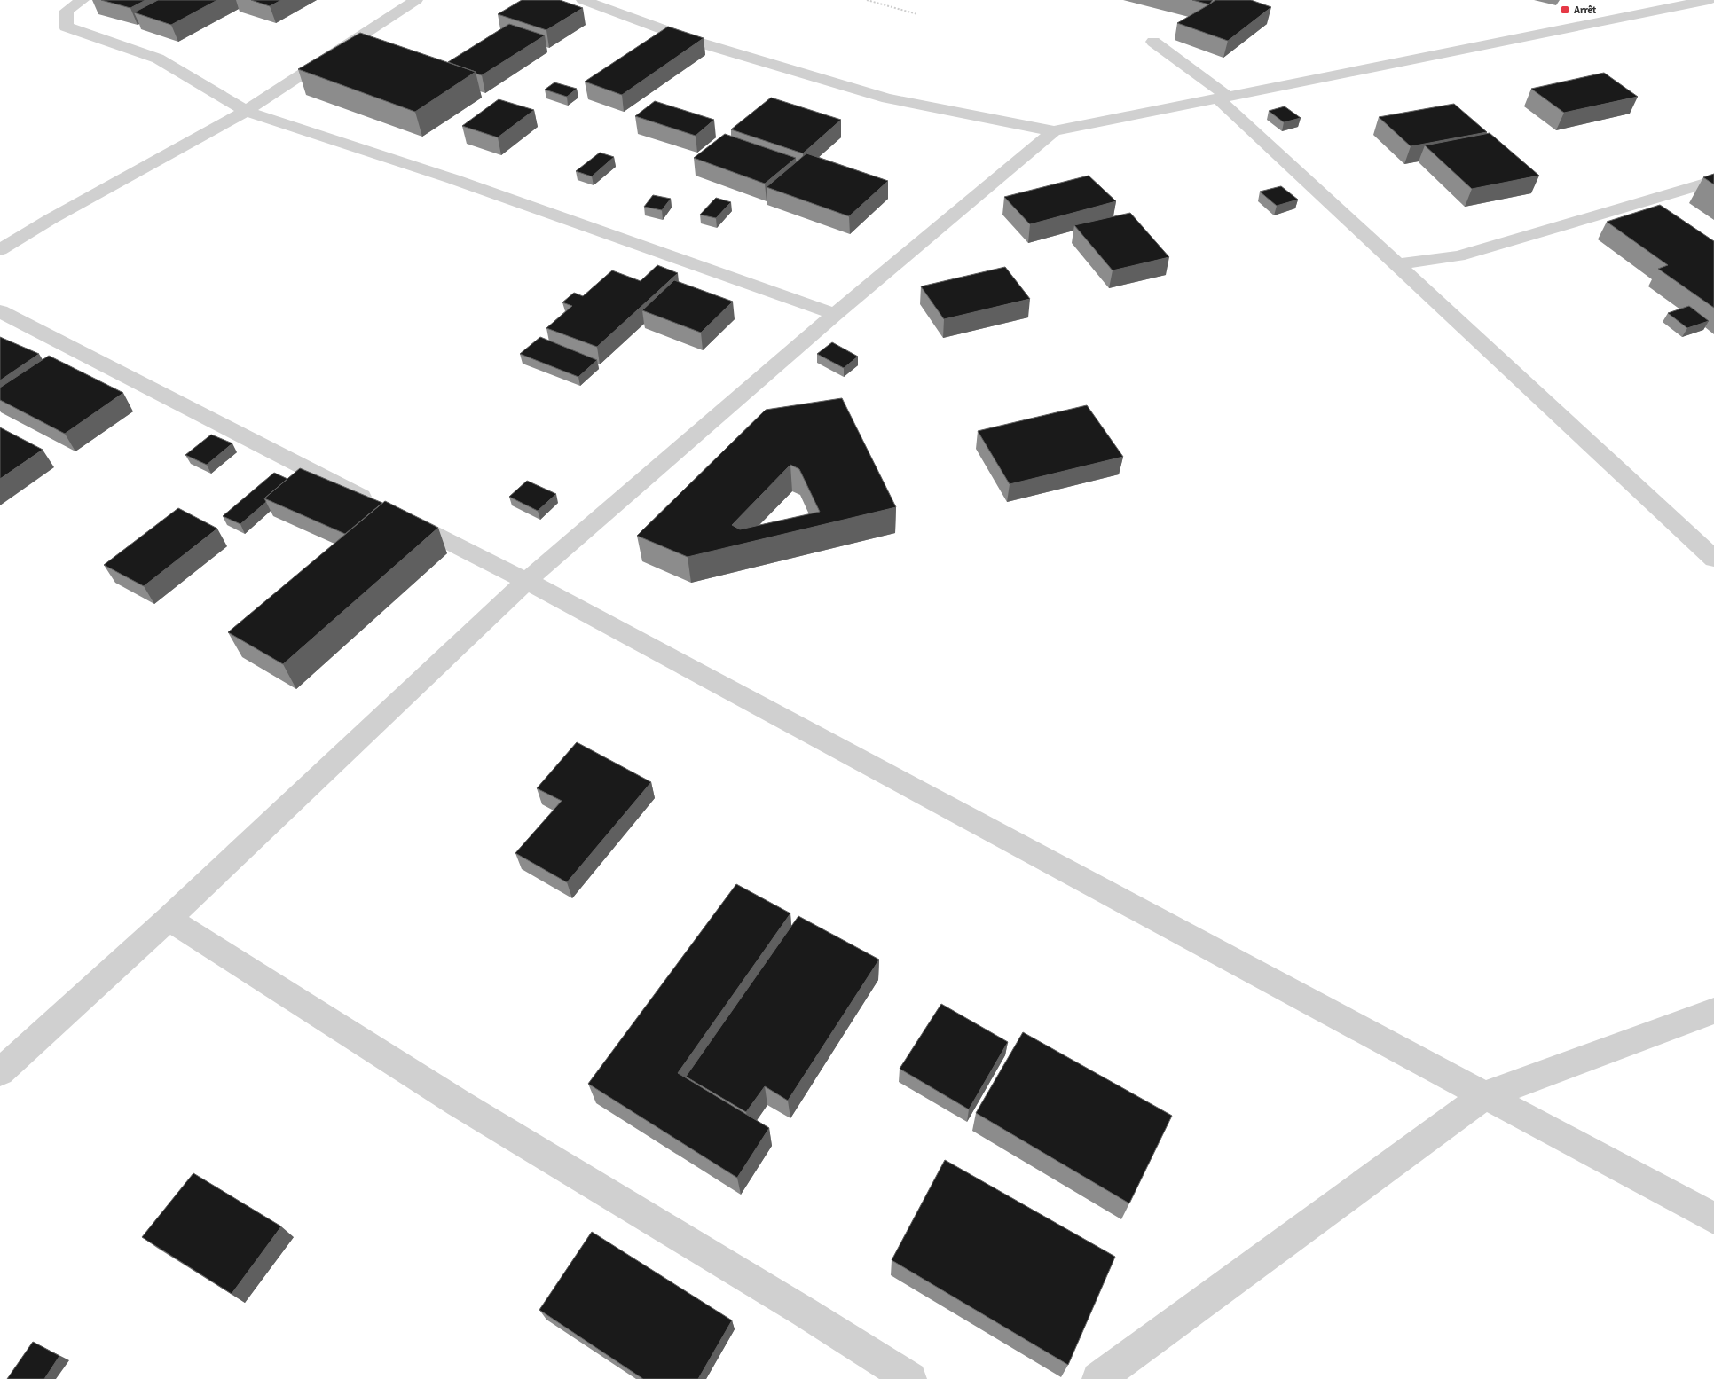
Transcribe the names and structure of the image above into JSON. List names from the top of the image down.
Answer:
{
  "places": {
    "transit": ["Arrêt"]
  }
}
